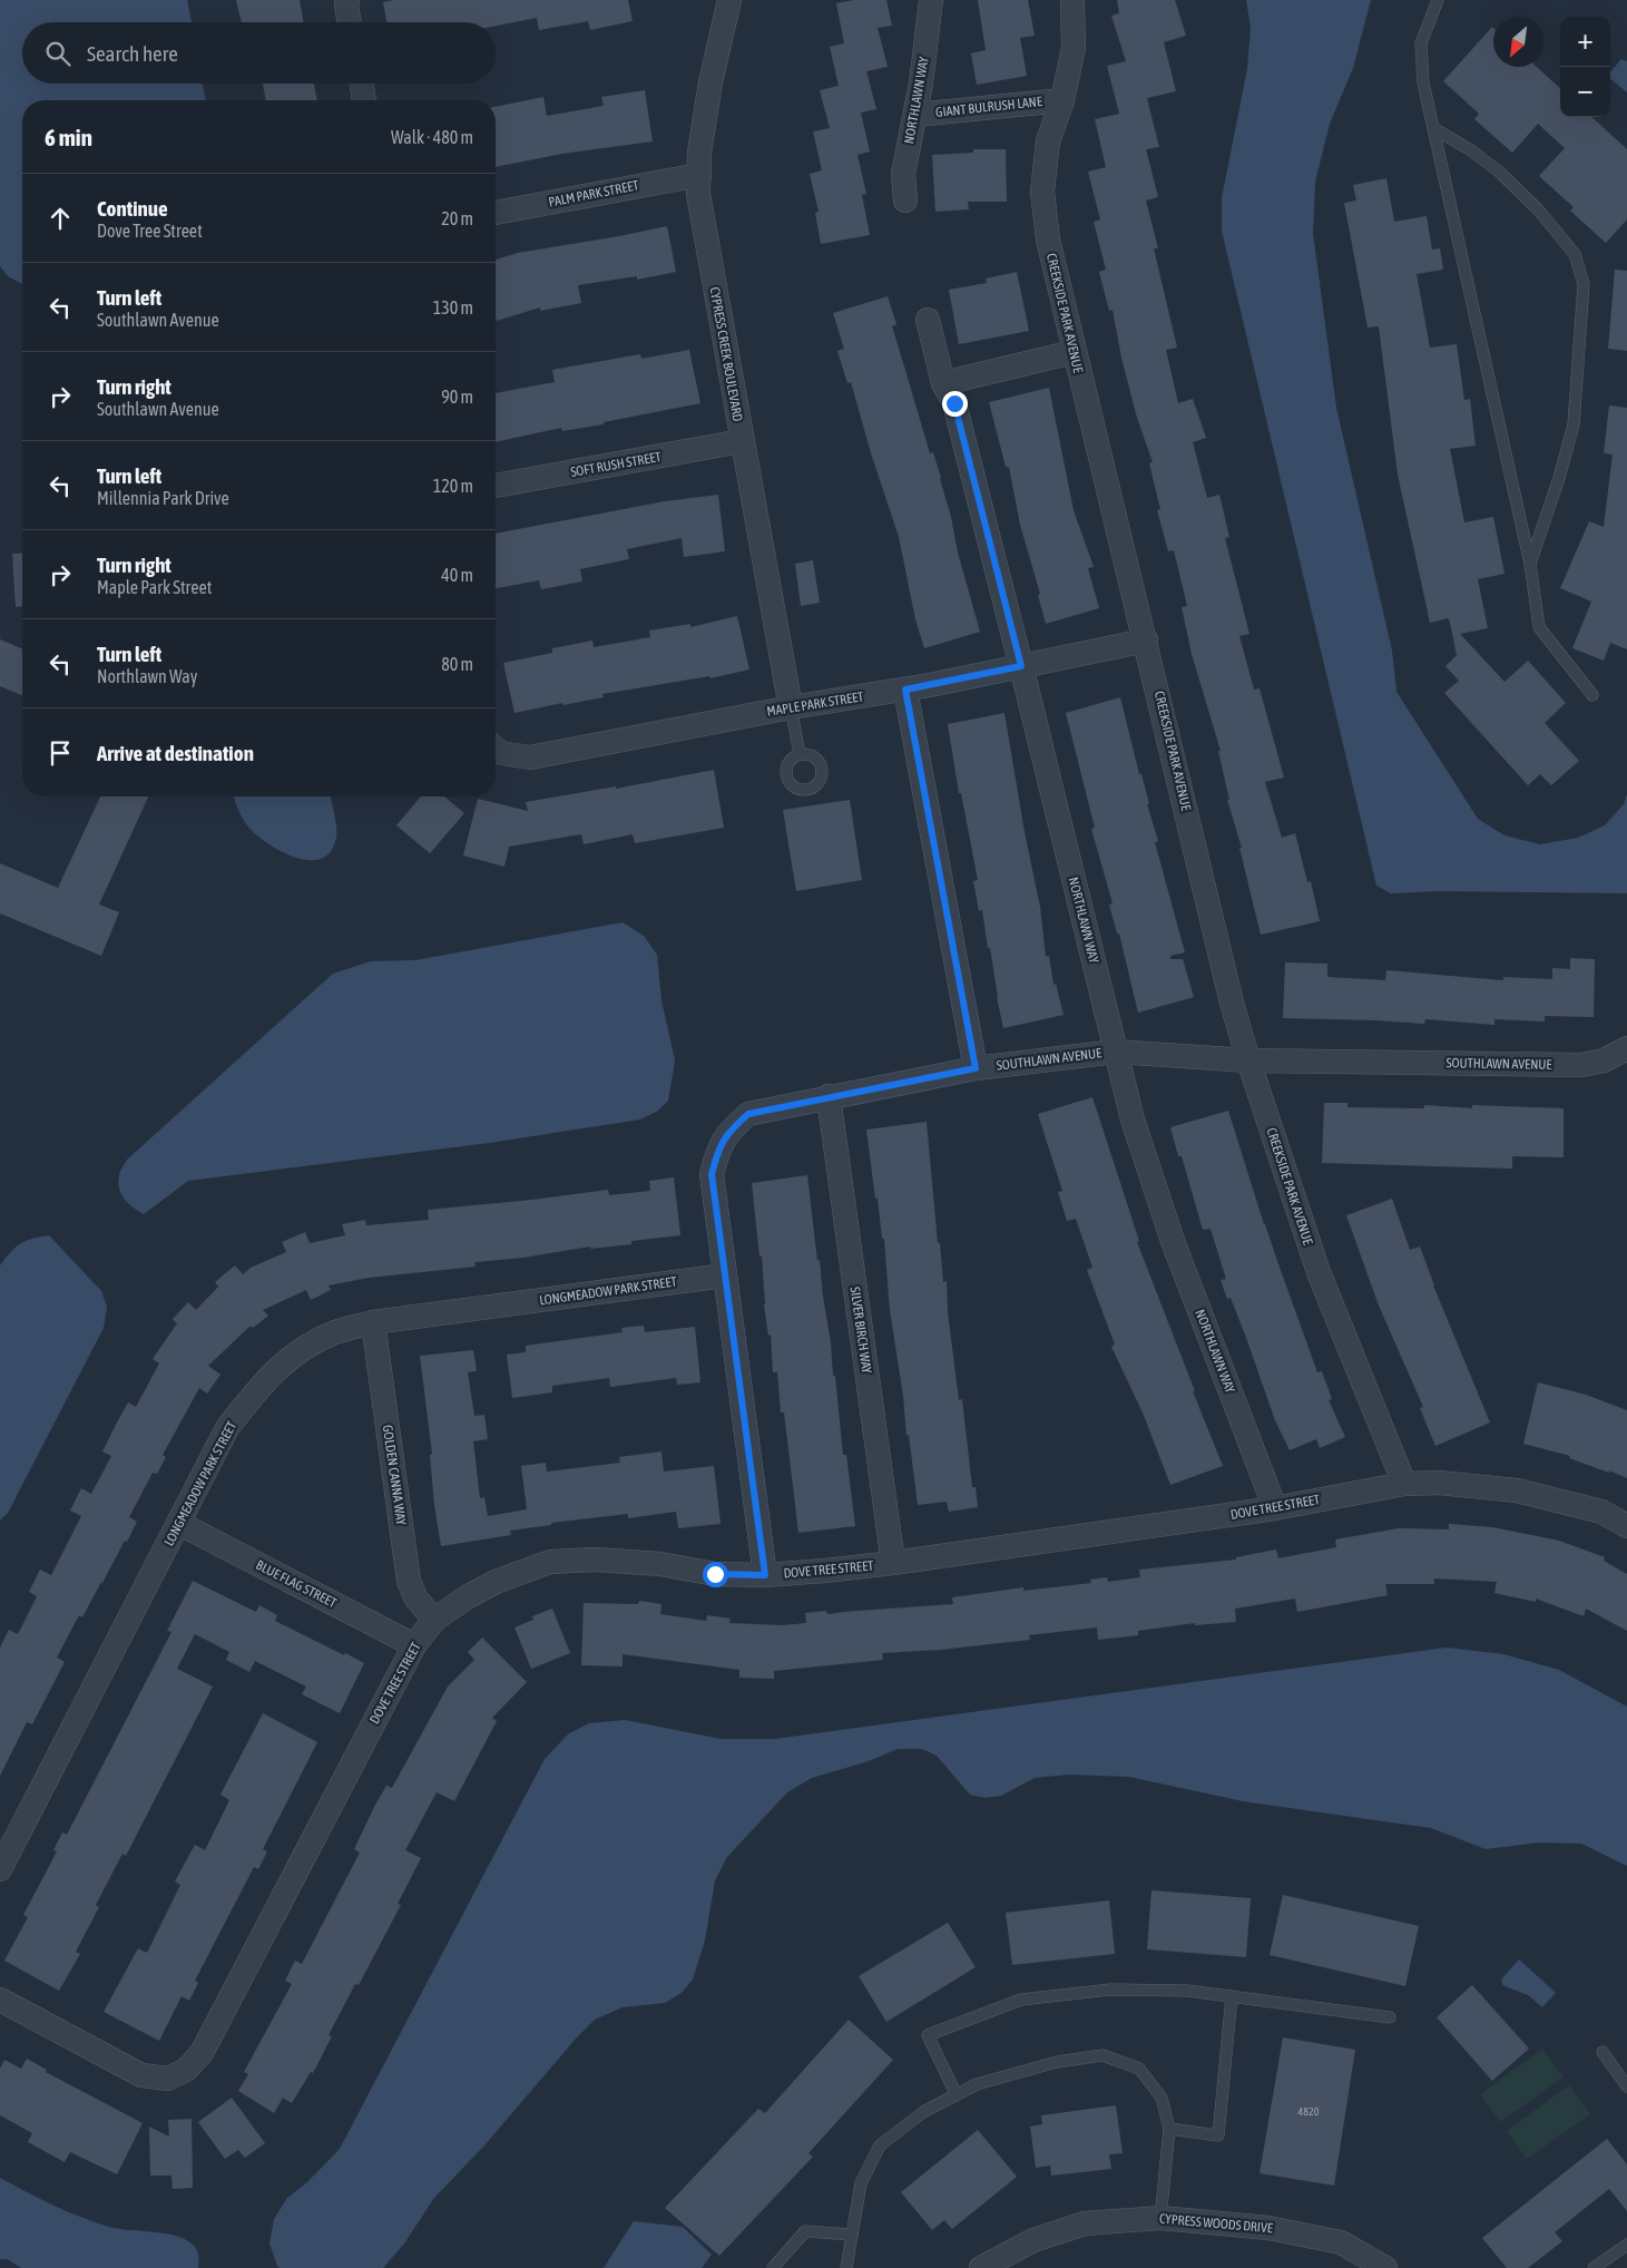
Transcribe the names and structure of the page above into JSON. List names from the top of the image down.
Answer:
{
  "streets": {
    "street": [
      "NORTHLAWN WAY",
      "GIANT BULRUSH LANE",
      "PALM PARK STREET",
      "CREEKSIDE PARK AVENUE",
      "CYPRESS CREEK BOULEVARD",
      "SOFT RUSH STREET",
      "MAPLE PARK STREET",
      "SOUTHLAWN AVENUE",
      "LONGMEADOW PARK STREET",
      "SILVER BIRCH WAY",
      "GOLDEN CANNA WAY",
      "DOVE TREE STREET",
      "BLUE FLAG STREET",
      "CYPRESS WOODS DRIVE"
    ]
  },
  "crossings": [
    ["NORTHLAWN WAY", "GIANT BULRUSH LANE"],
    ["NORTHLAWN WAY", "MAPLE PARK STREET"],
    ["NORTHLAWN WAY", "SOUTHLAWN AVENUE"],
    ["NORTHLAWN WAY", "DOVE TREE STREET"],
    ["GIANT BULRUSH LANE", "CREEKSIDE PARK AVENUE"],
    ["PALM PARK STREET", "CYPRESS CREEK BOULEVARD"],
    ["CREEKSIDE PARK AVENUE", "MAPLE PARK STREET"],
    ["CREEKSIDE PARK AVENUE", "SOUTHLAWN AVENUE"],
    ["CREEKSIDE PARK AVENUE", "DOVE TREE STREET"],
    ["CYPRESS CREEK BOULEVARD", "SOFT RUSH STREET"],
    ["CYPRESS CREEK BOULEVARD", "MAPLE PARK STREET"],
    ["SOUTHLAWN AVENUE", "LONGMEADOW PARK STREET"],
    ["SOUTHLAWN AVENUE", "SILVER BIRCH WAY"],
    ["SOUTHLAWN AVENUE", "DOVE TREE STREET"],
    ["LONGMEADOW PARK STREET", "GOLDEN CANNA WAY"],
    ["LONGMEADOW PARK STREET", "BLUE FLAG STREET"],
    ["SILVER BIRCH WAY", "DOVE TREE STREET"],
    ["GOLDEN CANNA WAY", "DOVE TREE STREET"],
    ["DOVE TREE STREET", "BLUE FLAG STREET"]
  ],
  "house_numbers": ["4820"],
  "north": "bottom left",
  "page": {
    "map_buttons": ["+", "−"],
    "search": "Search here",
    "heading": ["6 min", "Walk · 480 m"],
    "list": [
      ["Continue", "Dove Tree Street", "20 m"],
      ["Turn left", "Southlawn Avenue", "130 m"],
      ["Turn right", "Southlawn Avenue", "90 m"],
      ["Turn left", "Millennia Park Drive", "120 m"],
      ["Turn right", "Maple Park Street", "40 m"],
      ["Turn left", "Northlawn Way", "80 m"],
      "Arrive at destination"
    ]
  }
}
